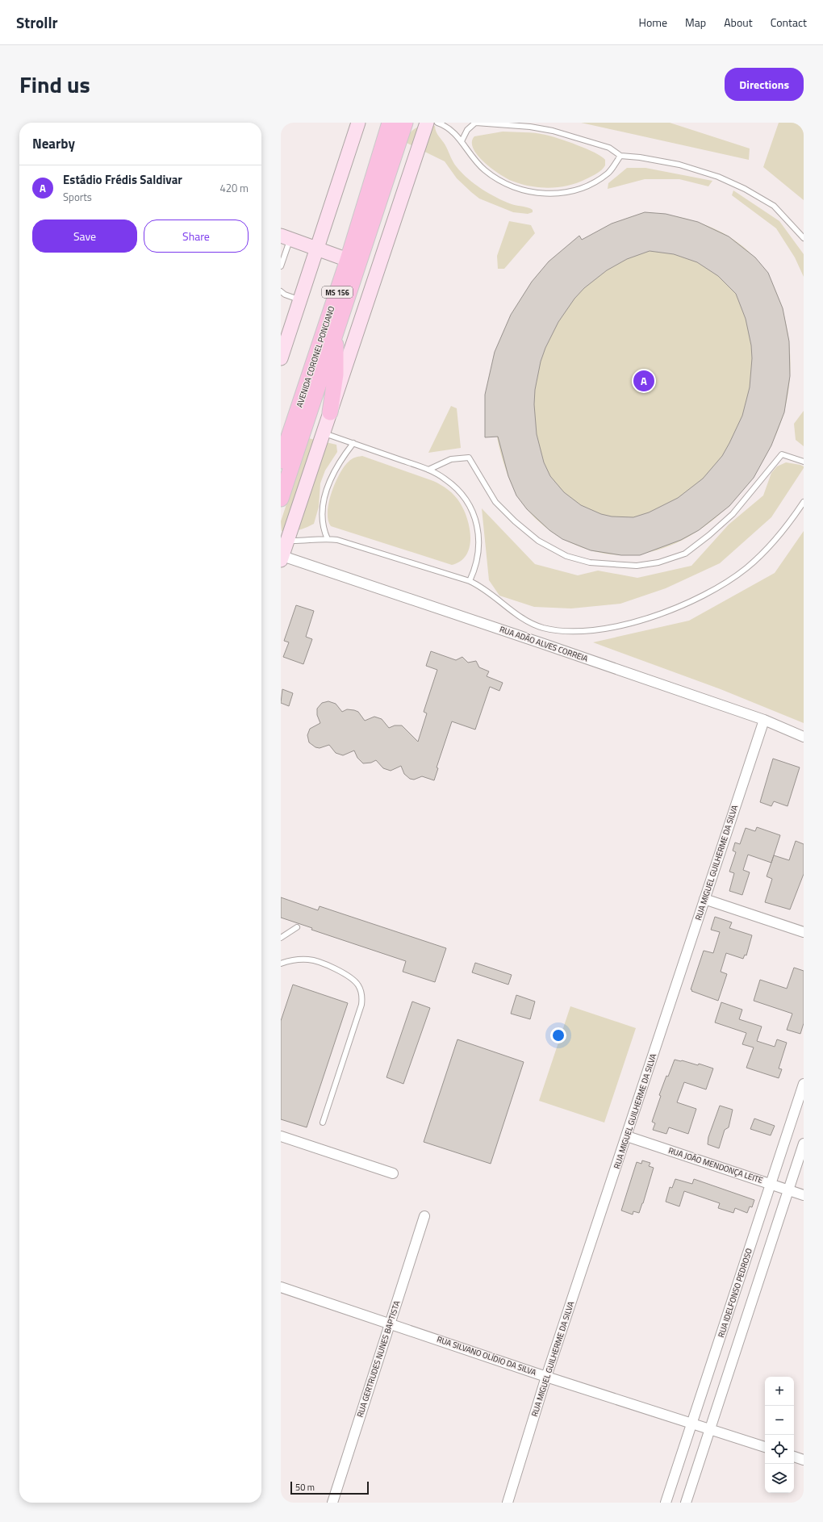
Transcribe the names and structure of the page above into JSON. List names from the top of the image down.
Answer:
{
  "streets": {
    "main road": ["MS 156", "AVENIDA CORONEL PONCIANO"],
    "street": [
      "RUA ADÃO ALVES CORREIA",
      "RUA MIGUEL GUILHERME DA SILVA",
      "RUA JOÃO MENDONÇA LEITE",
      "RUA IDELFONSO PEDROSO",
      "RUA SILVANO OLÍDIO DA SILVA",
      "RUA GERTRUDES NUNES BAPTISTA"
    ]
  },
  "crossings": [
    ["RUA ADÃO ALVES CORREIA", "RUA MIGUEL GUILHERME DA SILVA"],
    ["RUA MIGUEL GUILHERME DA SILVA", "RUA JOÃO MENDONÇA LEITE"],
    ["RUA MIGUEL GUILHERME DA SILVA", "RUA SILVANO OLÍDIO DA SILVA"],
    ["RUA JOÃO MENDONÇA LEITE", "RUA IDELFONSO PEDROSO"],
    ["RUA IDELFONSO PEDROSO", "RUA SILVANO OLÍDIO DA SILVA"],
    ["RUA SILVANO OLÍDIO DA SILVA", "RUA GERTRUDES NUNES BAPTISTA"]
  ],
  "scale_bar": "50 m",
  "page": {
    "header": "Strollr",
    "nav": [
      "Home",
      "Map",
      "About",
      "Contact"
    ],
    "title": "Find us",
    "buttons": [
      "Directions",
      ["Save", "Share"]
    ],
    "heading": "Nearby",
    "list": [
      {
        "mark": "A",
        "name": "Estádio Frédis Saldivar",
        "note": "Sports",
        "value": "420 m"
      }
    ],
    "pins": "A",
    "map_buttons": ["+", "−"],
    "scale": "50 m"
  }
}
